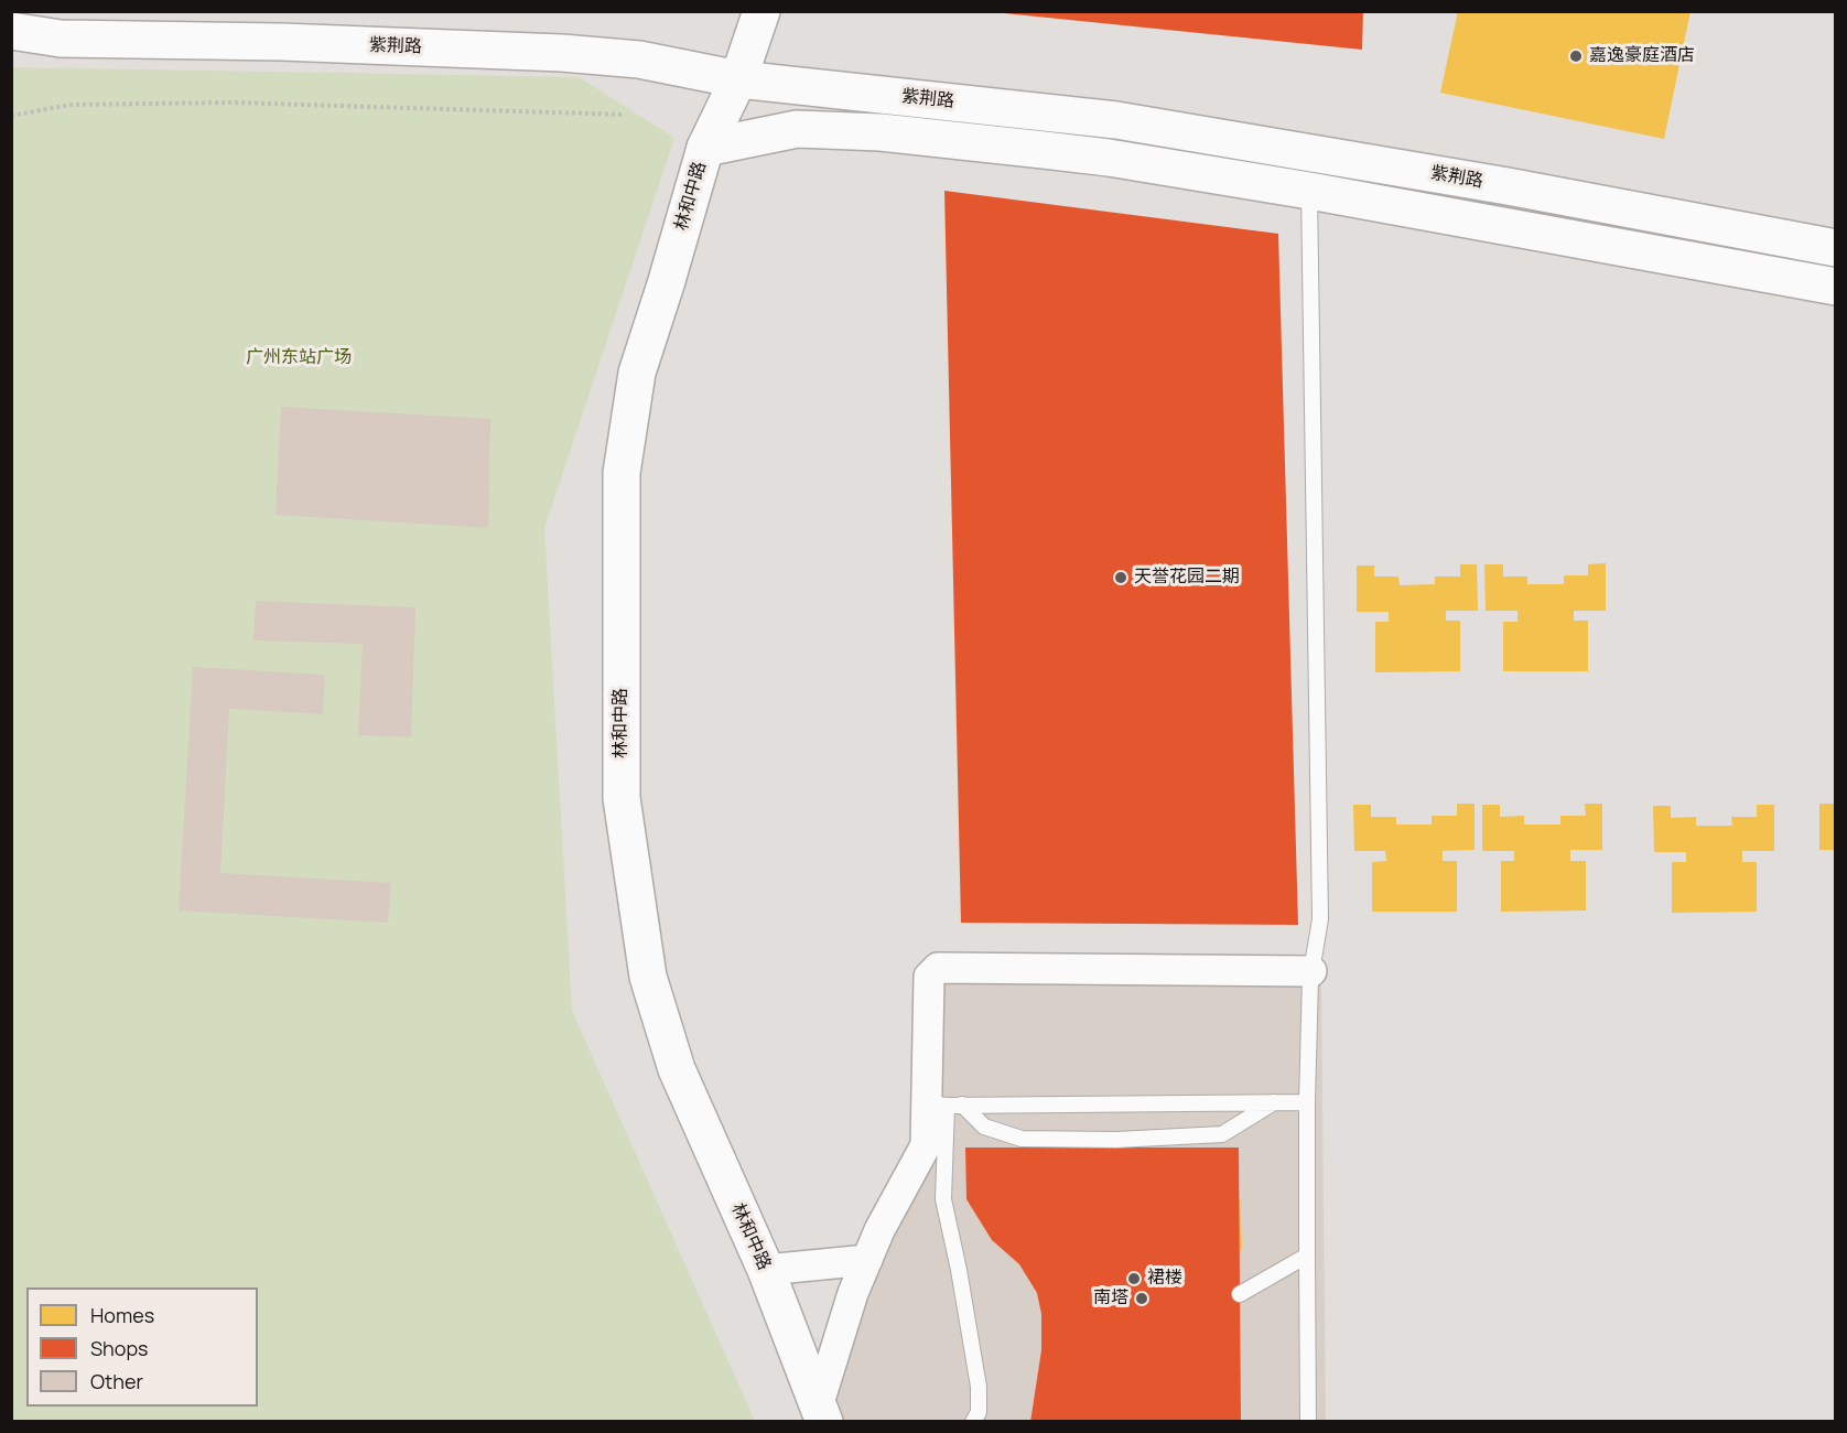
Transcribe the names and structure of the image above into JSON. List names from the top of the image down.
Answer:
{
  "streets": {
    "street": ["紫荆路", "林和中路"]
  },
  "crossings": [
    ["紫荆路", "林和中路"]
  ],
  "parks": ["广州东站广场"],
  "places": [
    "嘉逸豪庭酒店",
    "天誉花园二期",
    "裙楼",
    "南塔"
  ],
  "legend": ["Homes", "Shops", "Other"]
}
